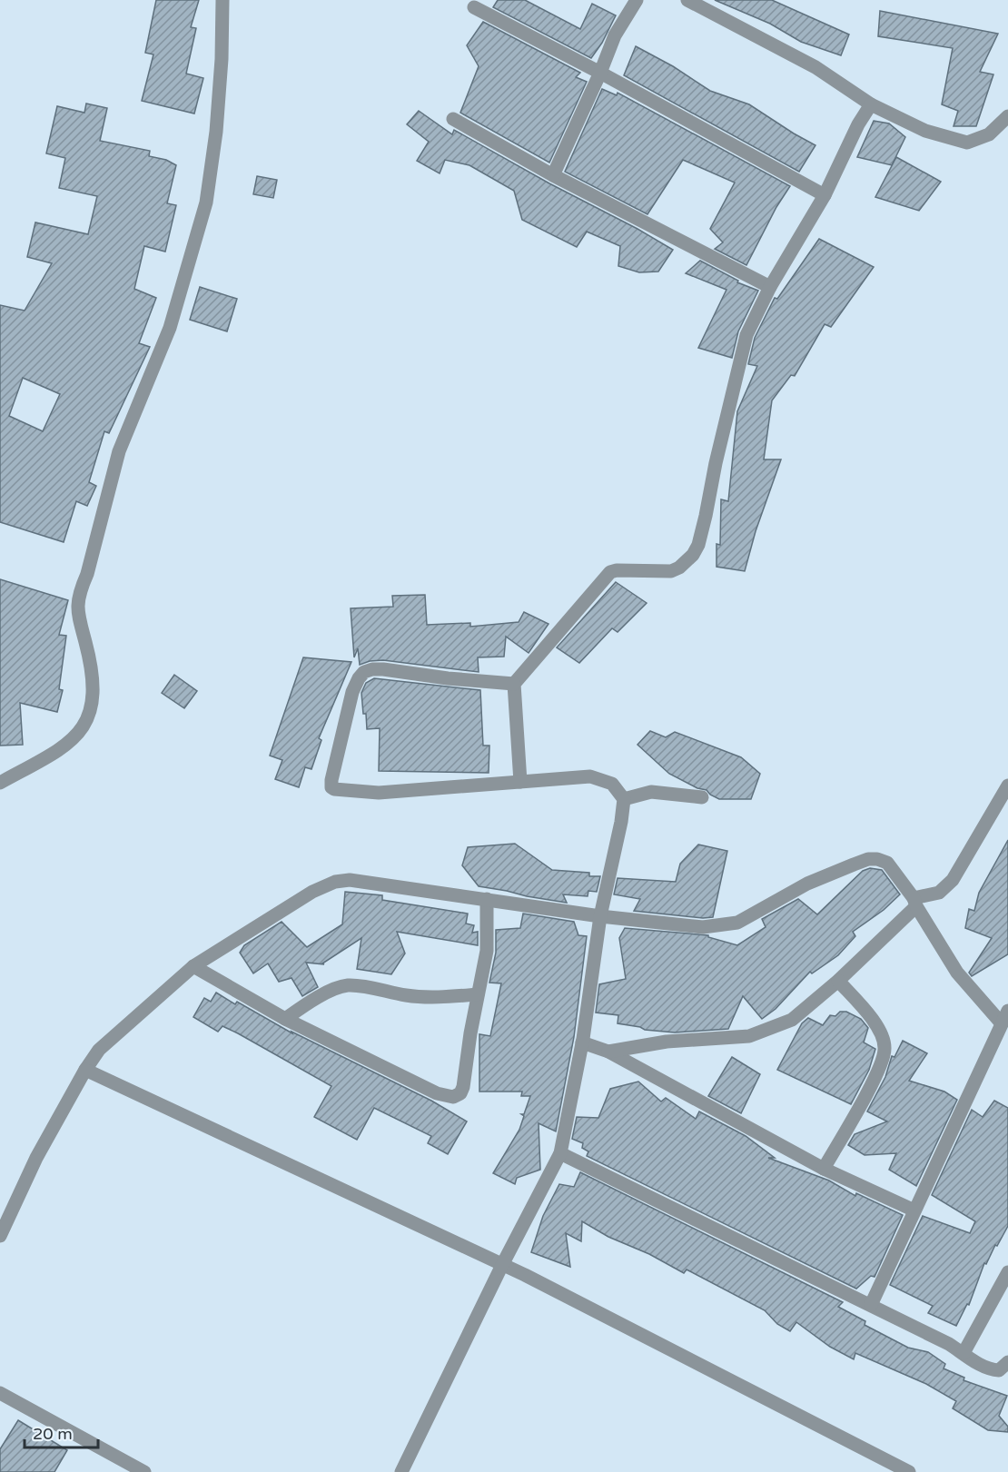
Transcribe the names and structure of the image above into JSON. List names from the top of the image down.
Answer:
{
  "scale_bar": "20 m"
}
